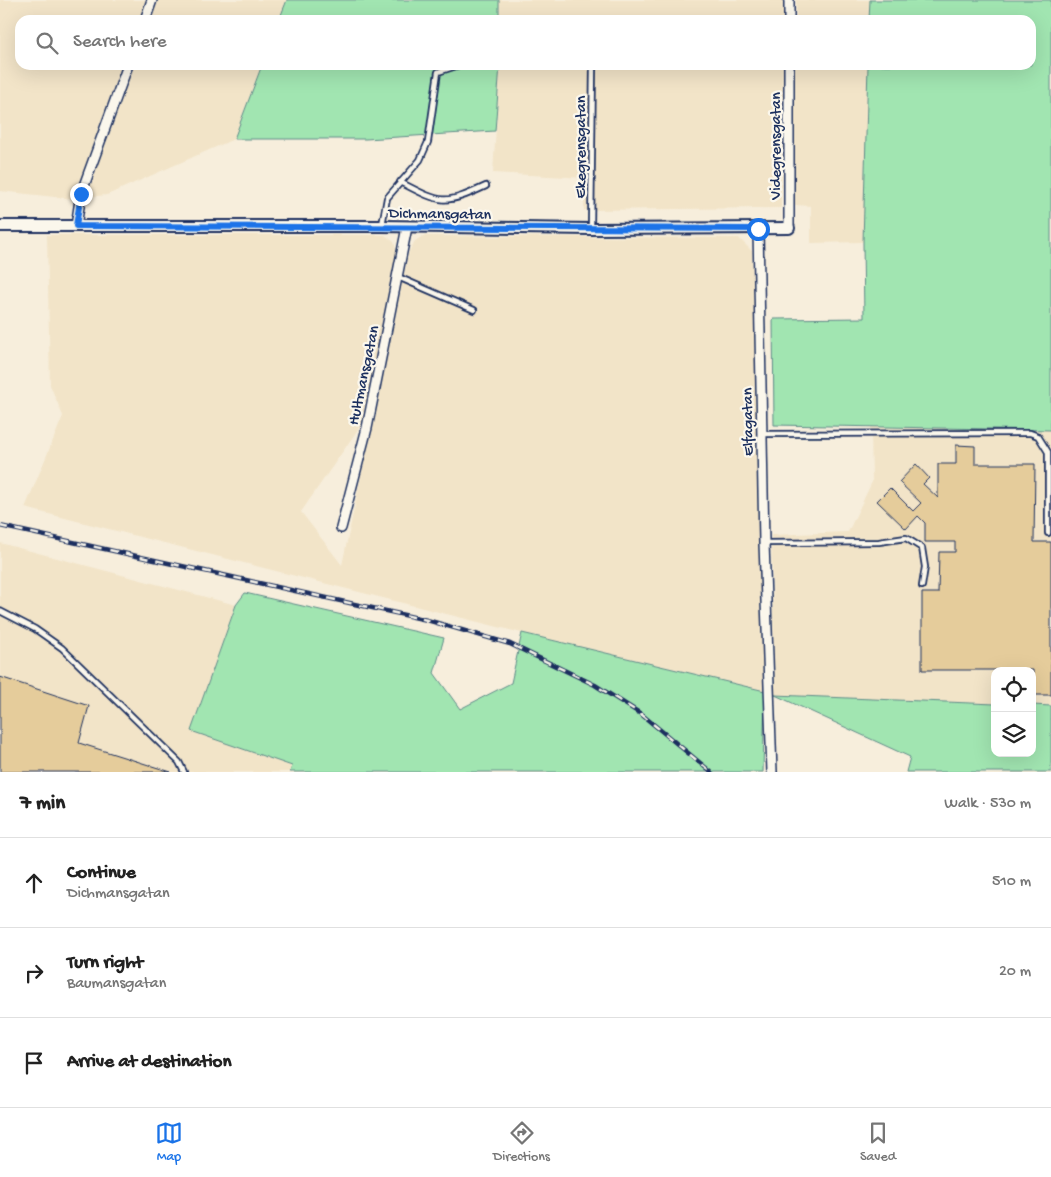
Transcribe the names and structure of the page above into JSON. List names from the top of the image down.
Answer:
{
  "streets": {
    "street": [
      "Videgrensgatan",
      "Dichmansgatan",
      "Hultmansgatan",
      "Elfagatan"
    ],
    "lane": ["Ekegrensgatan"]
  },
  "crossings": [
    ["Videgrensgatan", "Dichmansgatan"],
    ["Ekegrensgatan", "Dichmansgatan"],
    ["Dichmansgatan", "Hultmansgatan"],
    ["Dichmansgatan", "Elfagatan"]
  ],
  "page": {
    "search": "Search here",
    "heading": ["7 min", "Walk · 530 m"],
    "list": [
      ["Continue", "Dichmansgatan", "510 m"],
      ["Turn right", "Baumansgatan", "20 m"],
      "Arrive at destination"
    ],
    "nav": ["Map", "Directions", "Saved"]
  }
}
